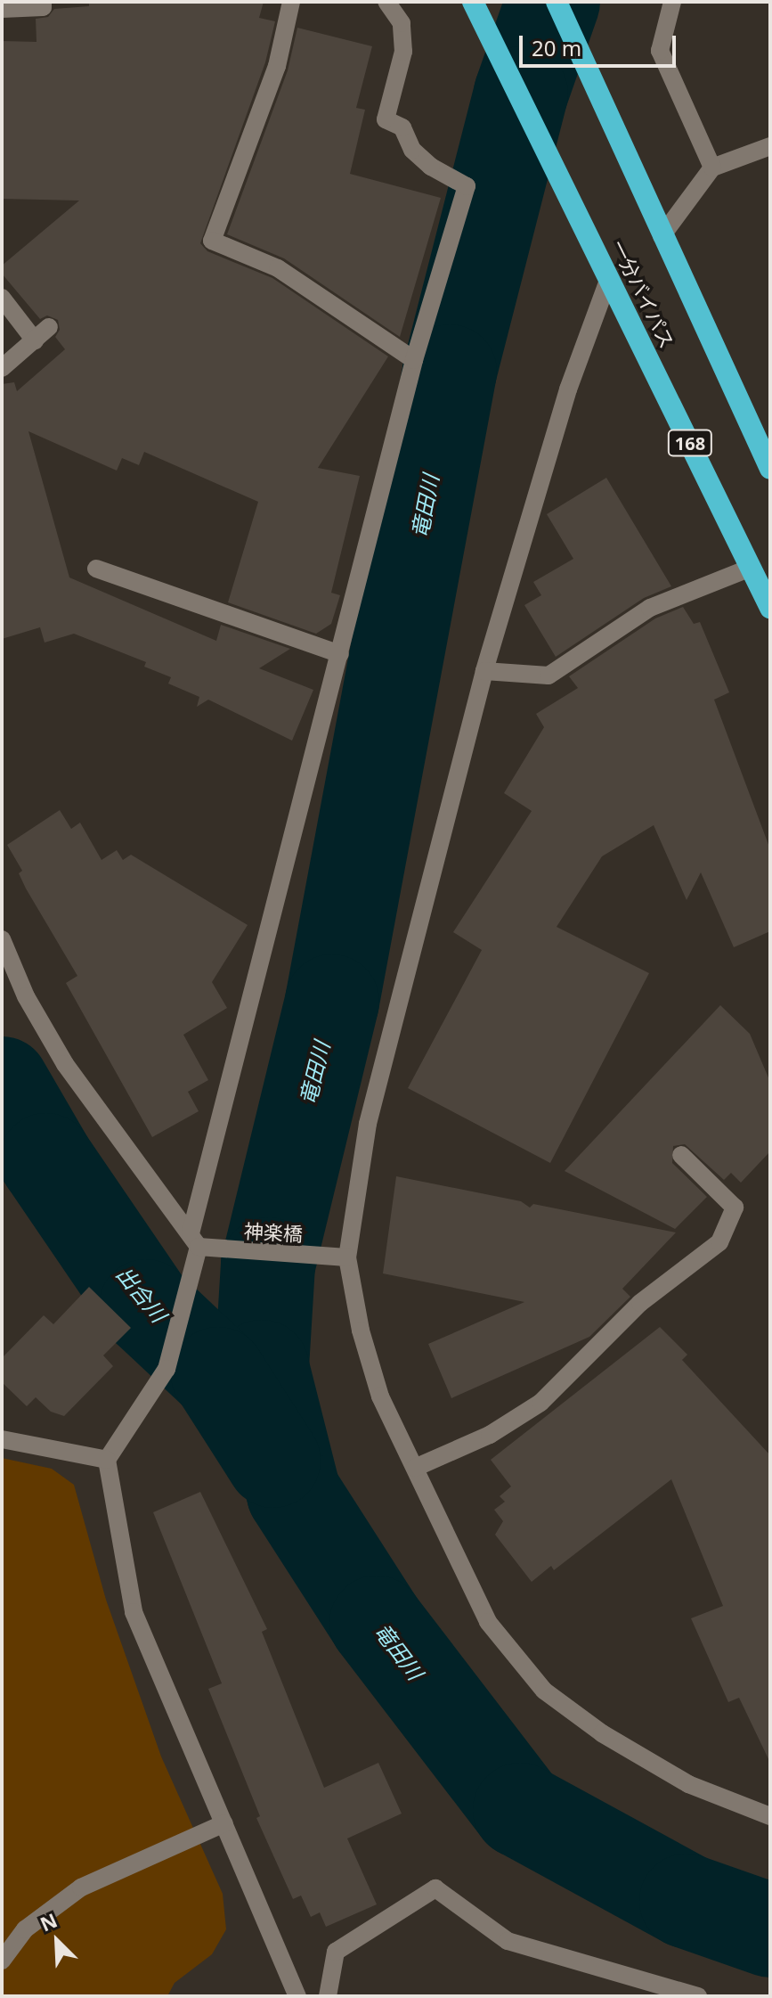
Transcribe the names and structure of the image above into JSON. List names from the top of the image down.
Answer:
{
  "streets": {
    "highway": ["一分バイパス", "168"],
    "street": ["神楽橋"]
  },
  "water": ["竜田川", "出合川"],
  "scale_bar": "20 m",
  "north": "top left"
}
